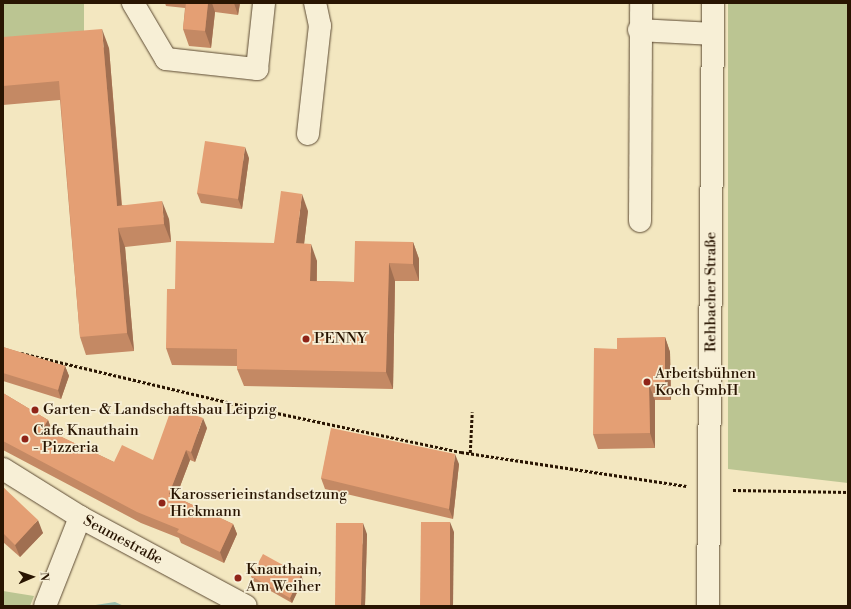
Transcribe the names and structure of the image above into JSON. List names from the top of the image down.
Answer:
{
  "streets": {
    "street": ["Rehbacher Straße", "Seumestraße"]
  },
  "places": [
    "PENNY",
    "Arbeitsbühnen Koch GmbH",
    "Garten- & Landschaftsbau Leipzig",
    "Cafe Knauthain - Pizzeria",
    "Karosserieinstandsetzung Hickmann",
    "Knauthain, Am Weiher"
  ],
  "north": "right"
}
